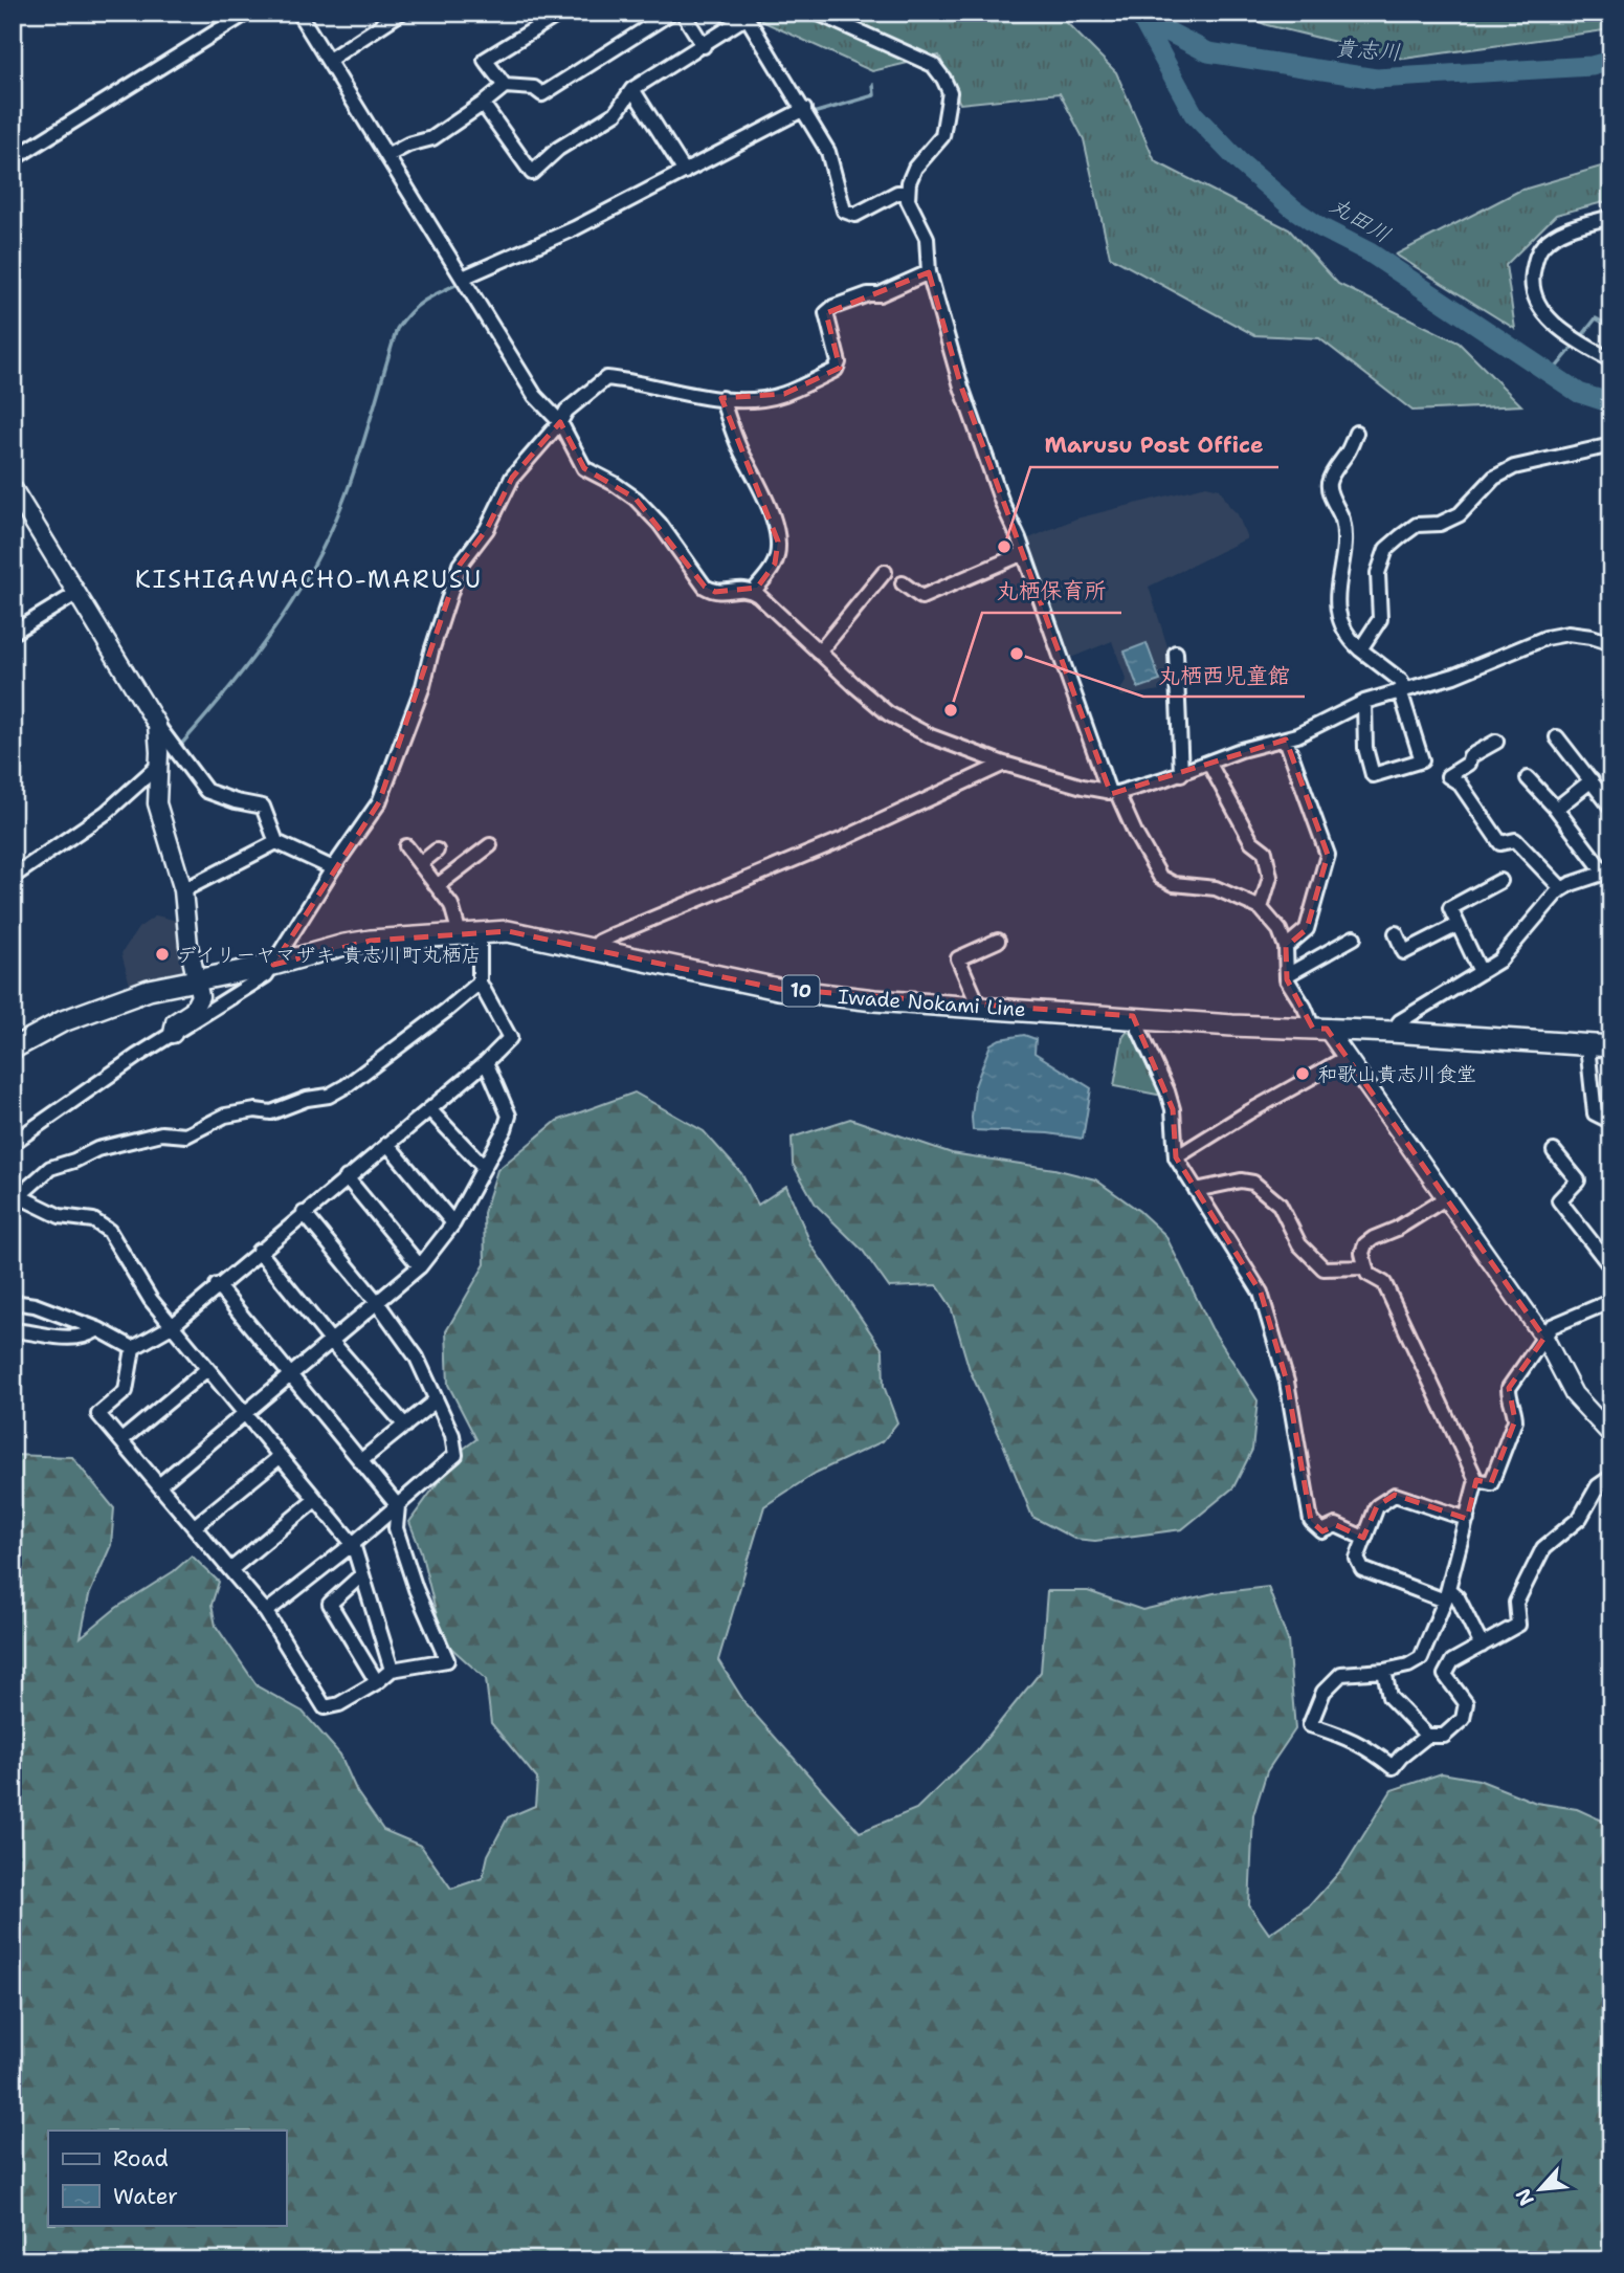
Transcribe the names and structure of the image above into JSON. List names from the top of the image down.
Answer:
{
  "streets": {
    "main road": ["10", "Iwade Nokami Line"]
  },
  "districts": ["KISHIGAWACHO-MARUSU"],
  "water": ["貴志川", "丸田川"],
  "places": [
    "Marusu Post Office",
    "丸栖西児童館",
    "丸栖保育所",
    "デイリーヤマザキ 貴志川町丸栖店",
    "和歌山貴志川食堂"
  ],
  "legend": ["Road", "Water"],
  "north": "bottom left"
}
